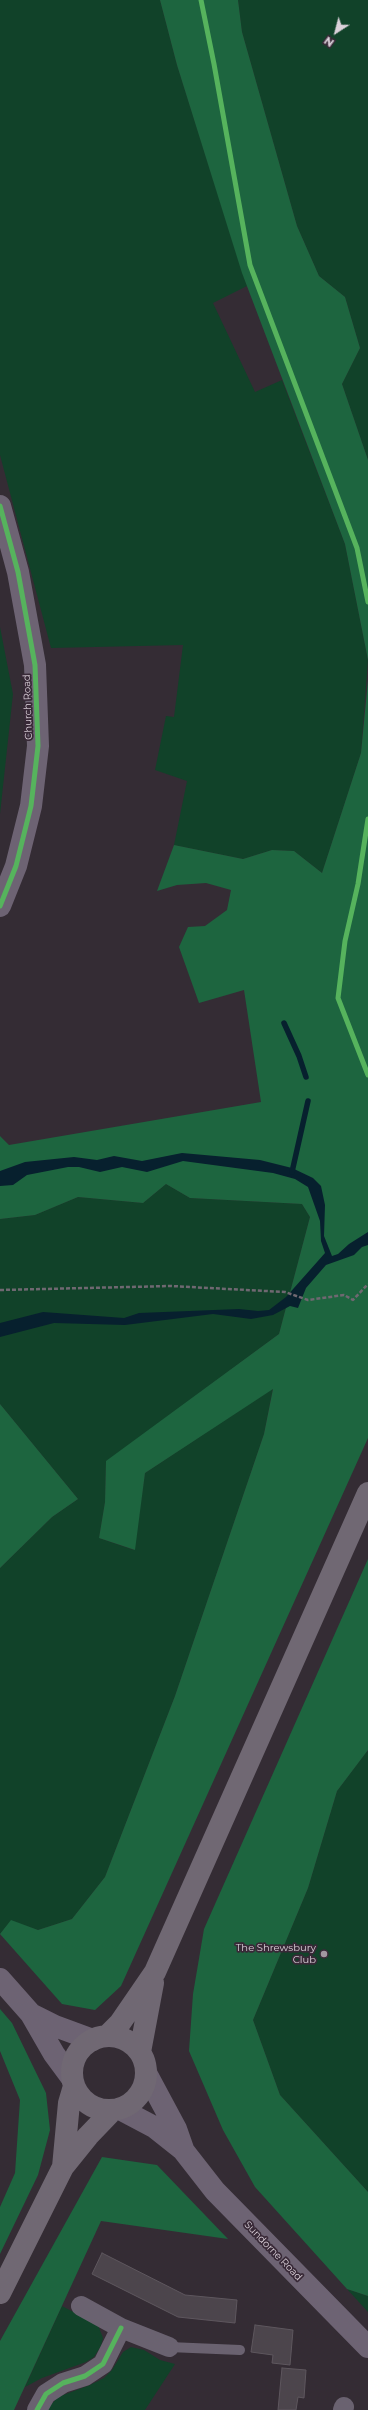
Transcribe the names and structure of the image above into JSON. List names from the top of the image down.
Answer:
{
  "streets": {
    "main road": ["Church Road", "Sundorne Road"]
  },
  "places": ["The Shrewsbury Club"],
  "north": "bottom left"
}
